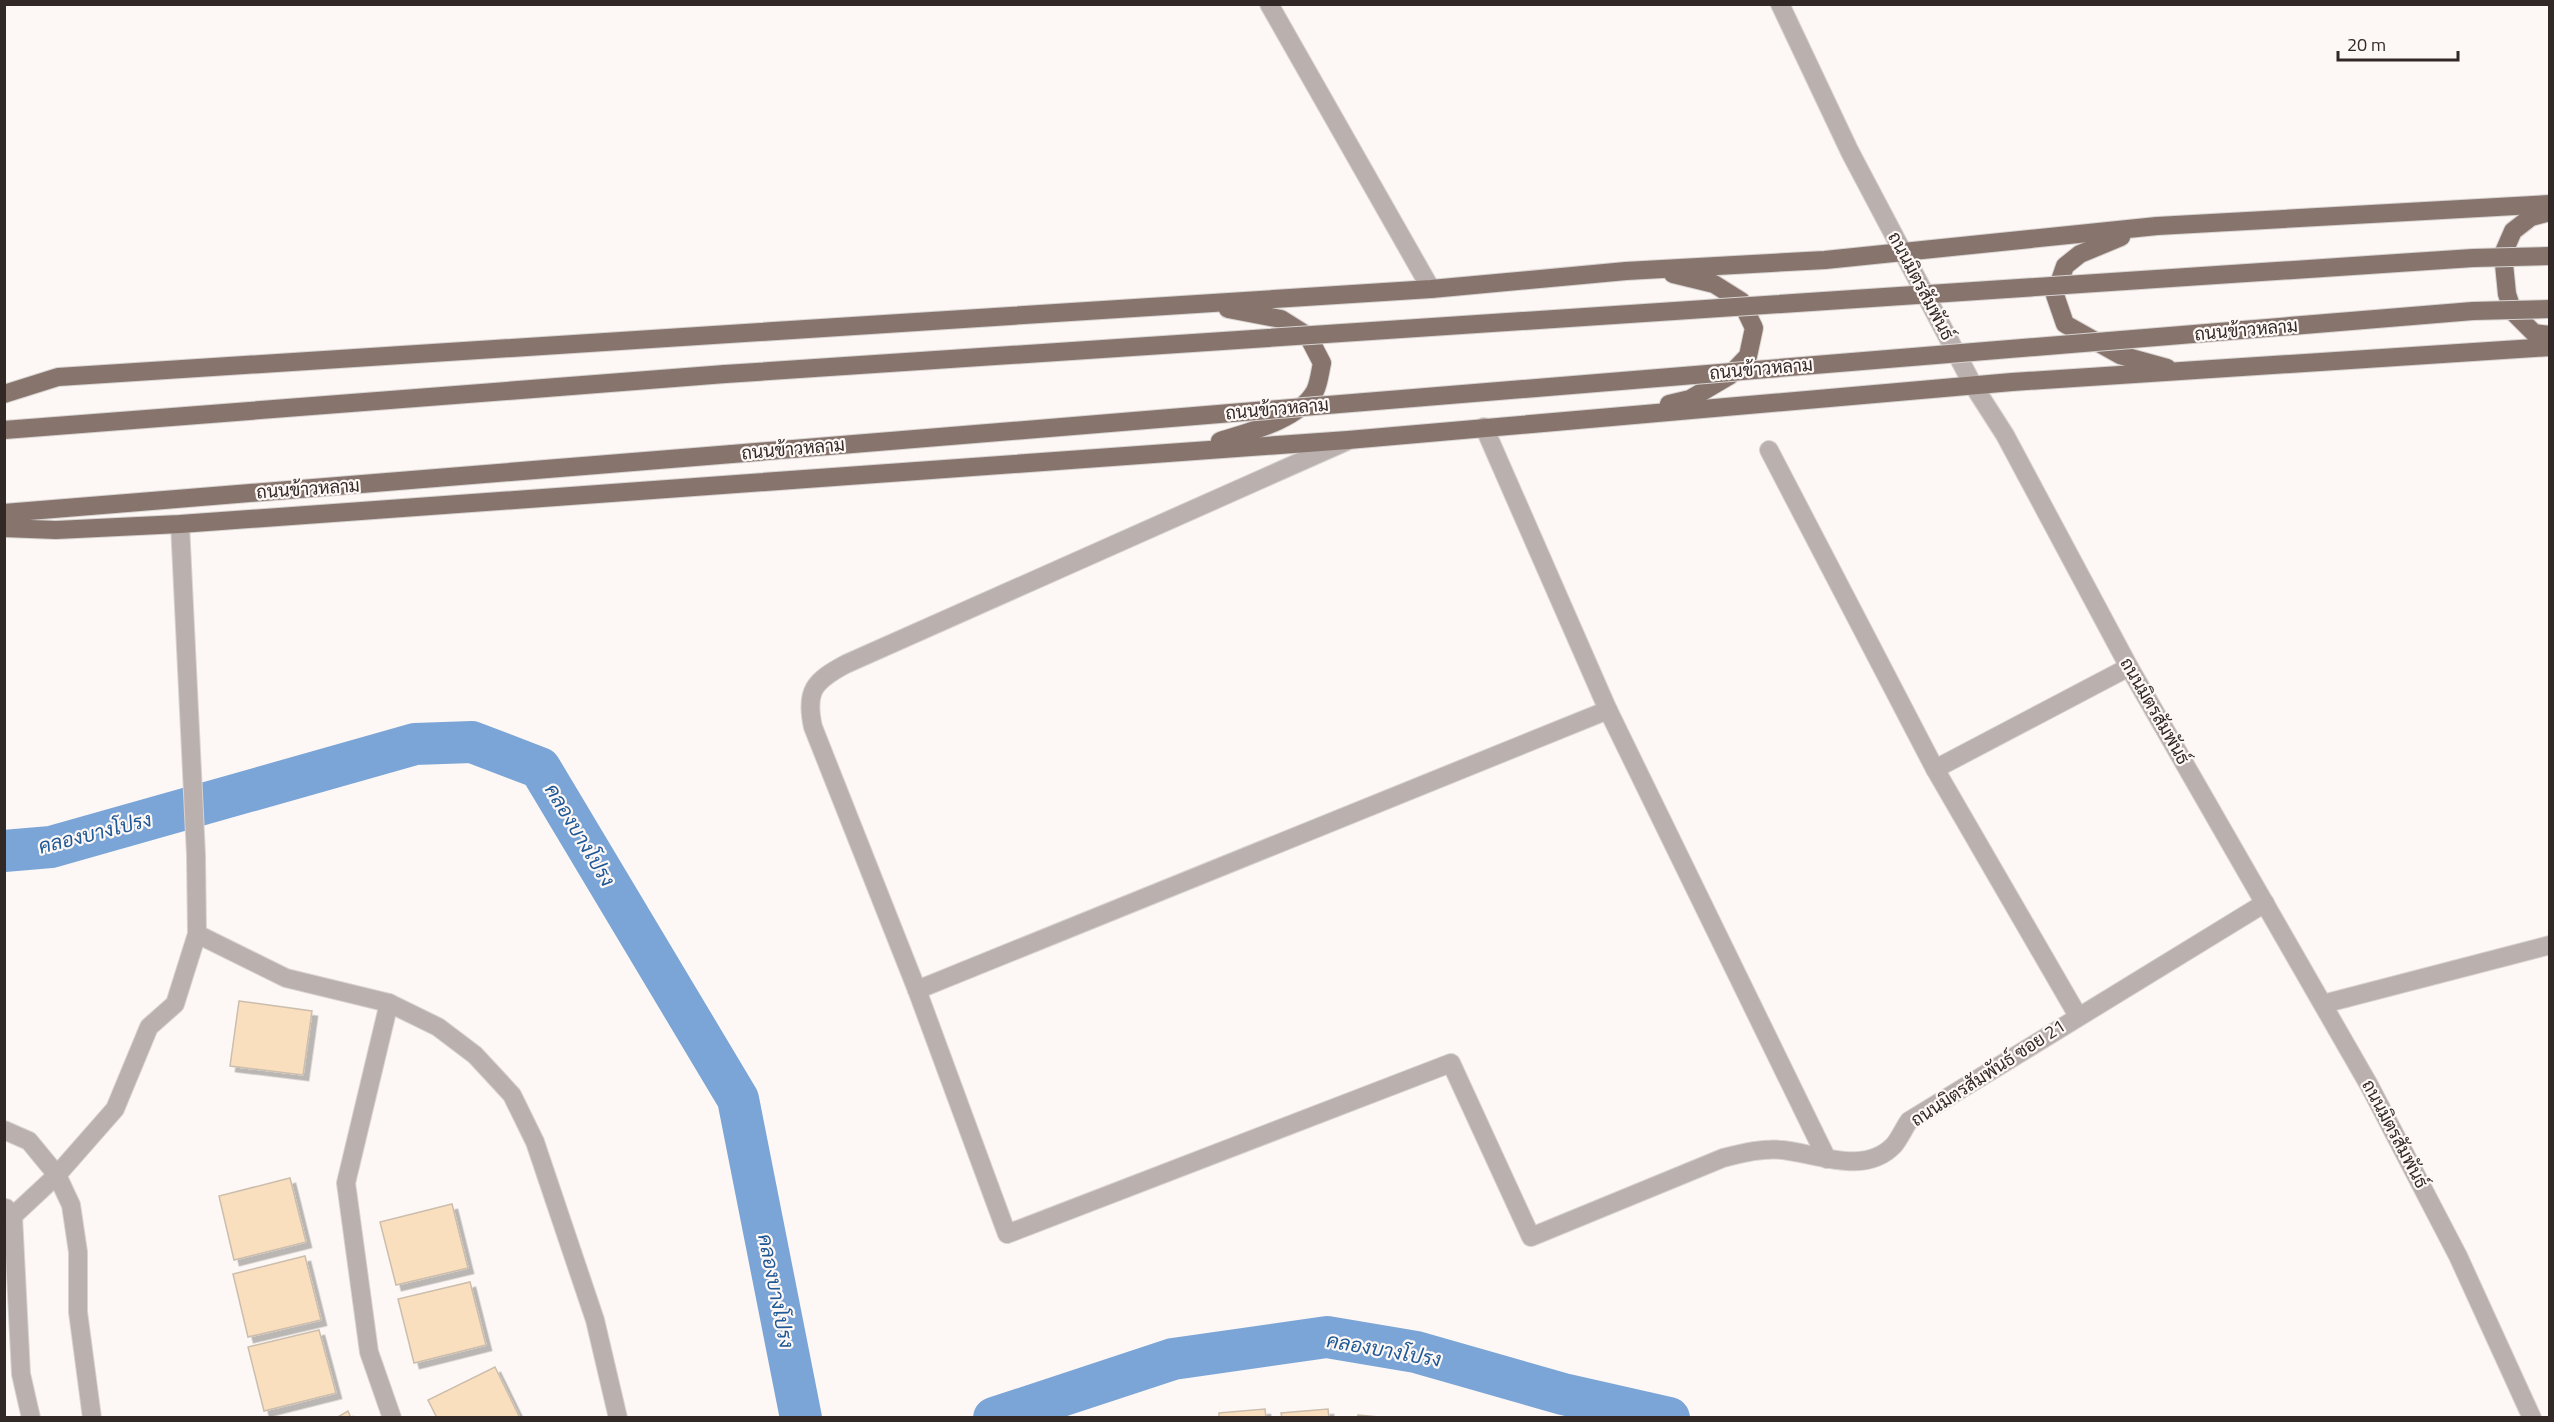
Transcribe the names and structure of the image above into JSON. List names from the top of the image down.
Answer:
{
  "streets": {
    "main road": ["ถนนข้าวหลาม"],
    "street": ["ถนนมิตรสัมพันธ์", "ถนนมิตรสัมพันธ์ ซอย 21"]
  },
  "crossings": [
    ["ถนนมิตรสัมพันธ์", "ถนนมิตรสัมพันธ์ ซอย 21"]
  ],
  "water": ["คลองบางโปรง"],
  "scale_bar": "20 m"
}
